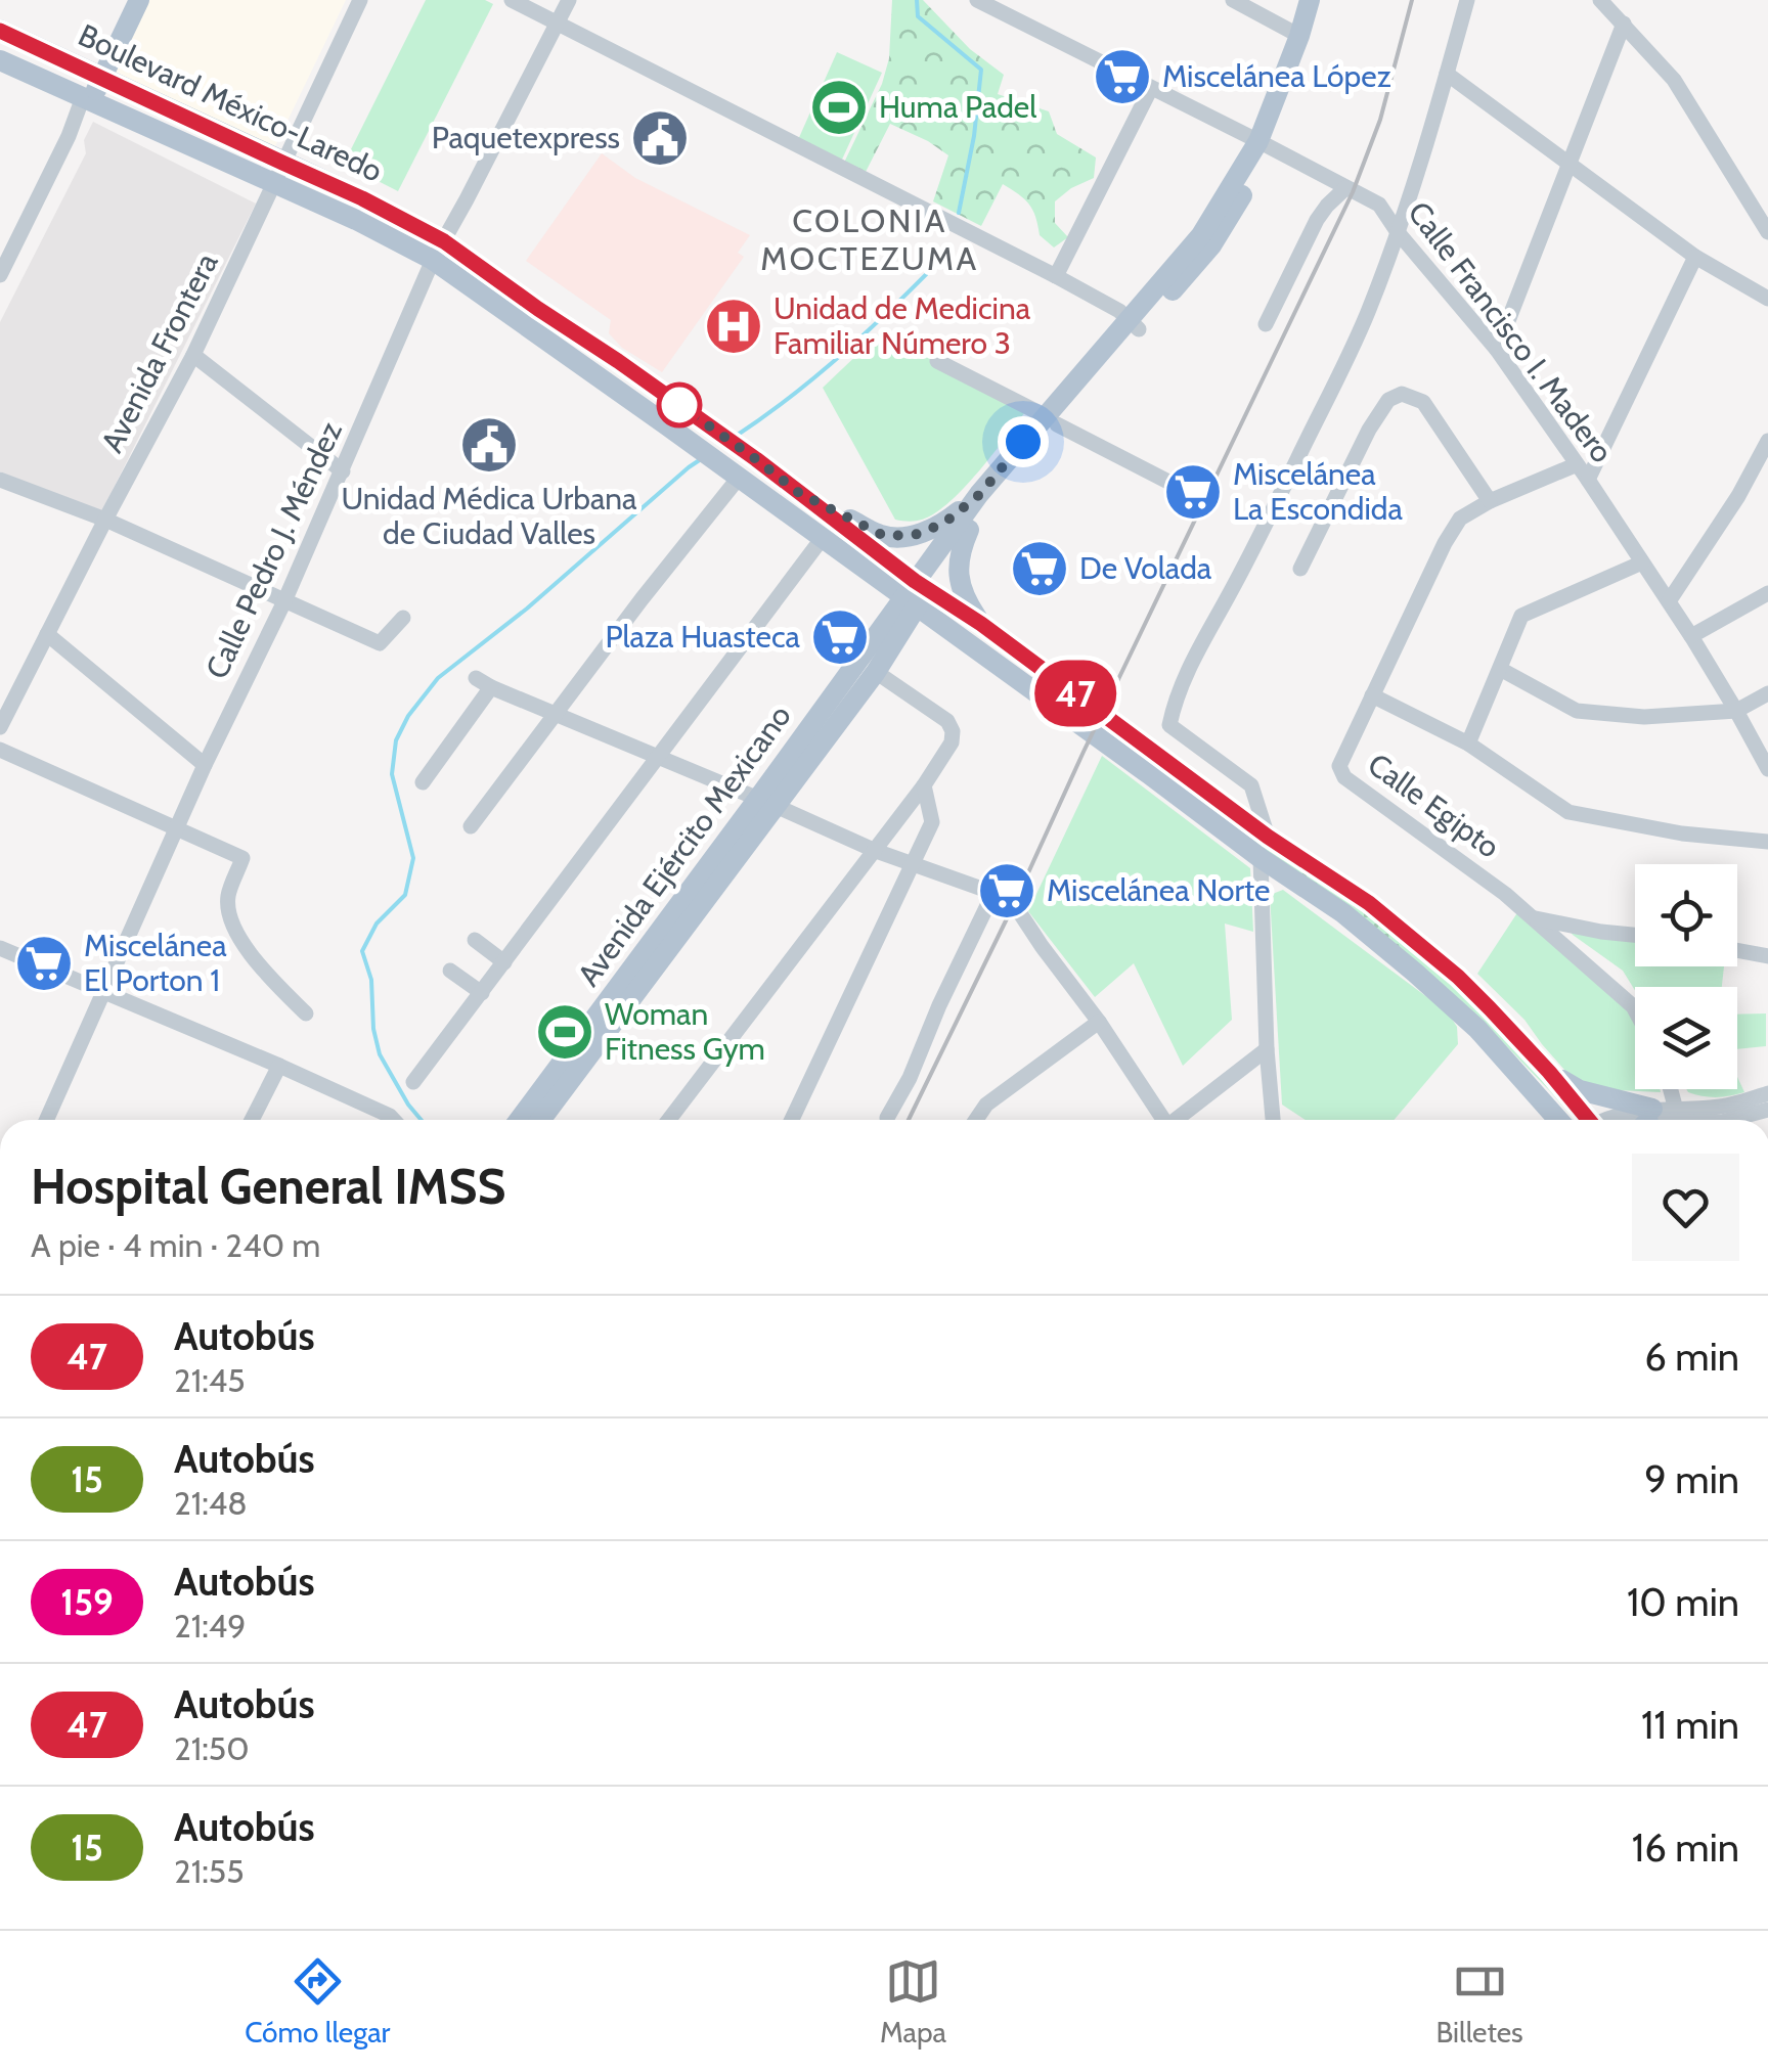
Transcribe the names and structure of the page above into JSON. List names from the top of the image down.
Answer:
{
  "streets": {
    "main road": ["Boulevard México-Laredo", "Avenida Ejército Mexicano"],
    "street": [
      "Calle Francisco I. Madero",
      "Avenida Frontera",
      "Calle Pedro J. Méndez",
      "Calle Egipto"
    ]
  },
  "crossings": [
    ["Boulevard México-Laredo", "Avenida Frontera"],
    ["Boulevard México-Laredo", "Calle Pedro J. Méndez"],
    ["Boulevard México-Laredo", "Avenida Ejército Mexicano"],
    ["Calle Francisco I. Madero", "Calle Egipto"]
  ],
  "districts": ["COLONIA MOCTEZUMA"],
  "places": {
    "supermarket": [
      "Miscelánea López",
      "Miscelánea La Escondida",
      "De Volada",
      "Plaza Huasteca",
      "Miscelánea Norte",
      "Miscelánea El Porton 1"
    ],
    "sports": ["Huma Padel", "Woman Fitness Gym"],
    "public building": ["Paquetexpress", "Unidad Médica Urbana de Ciudad Valles"],
    "hospital": ["Unidad de Medicina Familiar Número 3"]
  },
  "lines": ["bus line 47"],
  "page": {
    "on_map": "47",
    "heading": ["Hospital General IMSS", "A pie · 4 min · 240 m"],
    "list": [
      {
        "mark": "47",
        "name": "Autobús",
        "note": "21:45",
        "value": "6 min"
      },
      {
        "mark": "15",
        "name": "Autobús",
        "note": "21:48",
        "value": "9 min"
      },
      {
        "mark": "159",
        "name": "Autobús",
        "note": "21:49",
        "value": "10 min"
      },
      {
        "mark": "47",
        "name": "Autobús",
        "note": "21:50",
        "value": "11 min"
      },
      {
        "mark": "15",
        "name": "Autobús",
        "note": "21:55",
        "value": "16 min"
      }
    ],
    "tabs": ["Cómo llegar", "Mapa", "Billetes"]
  }
}
